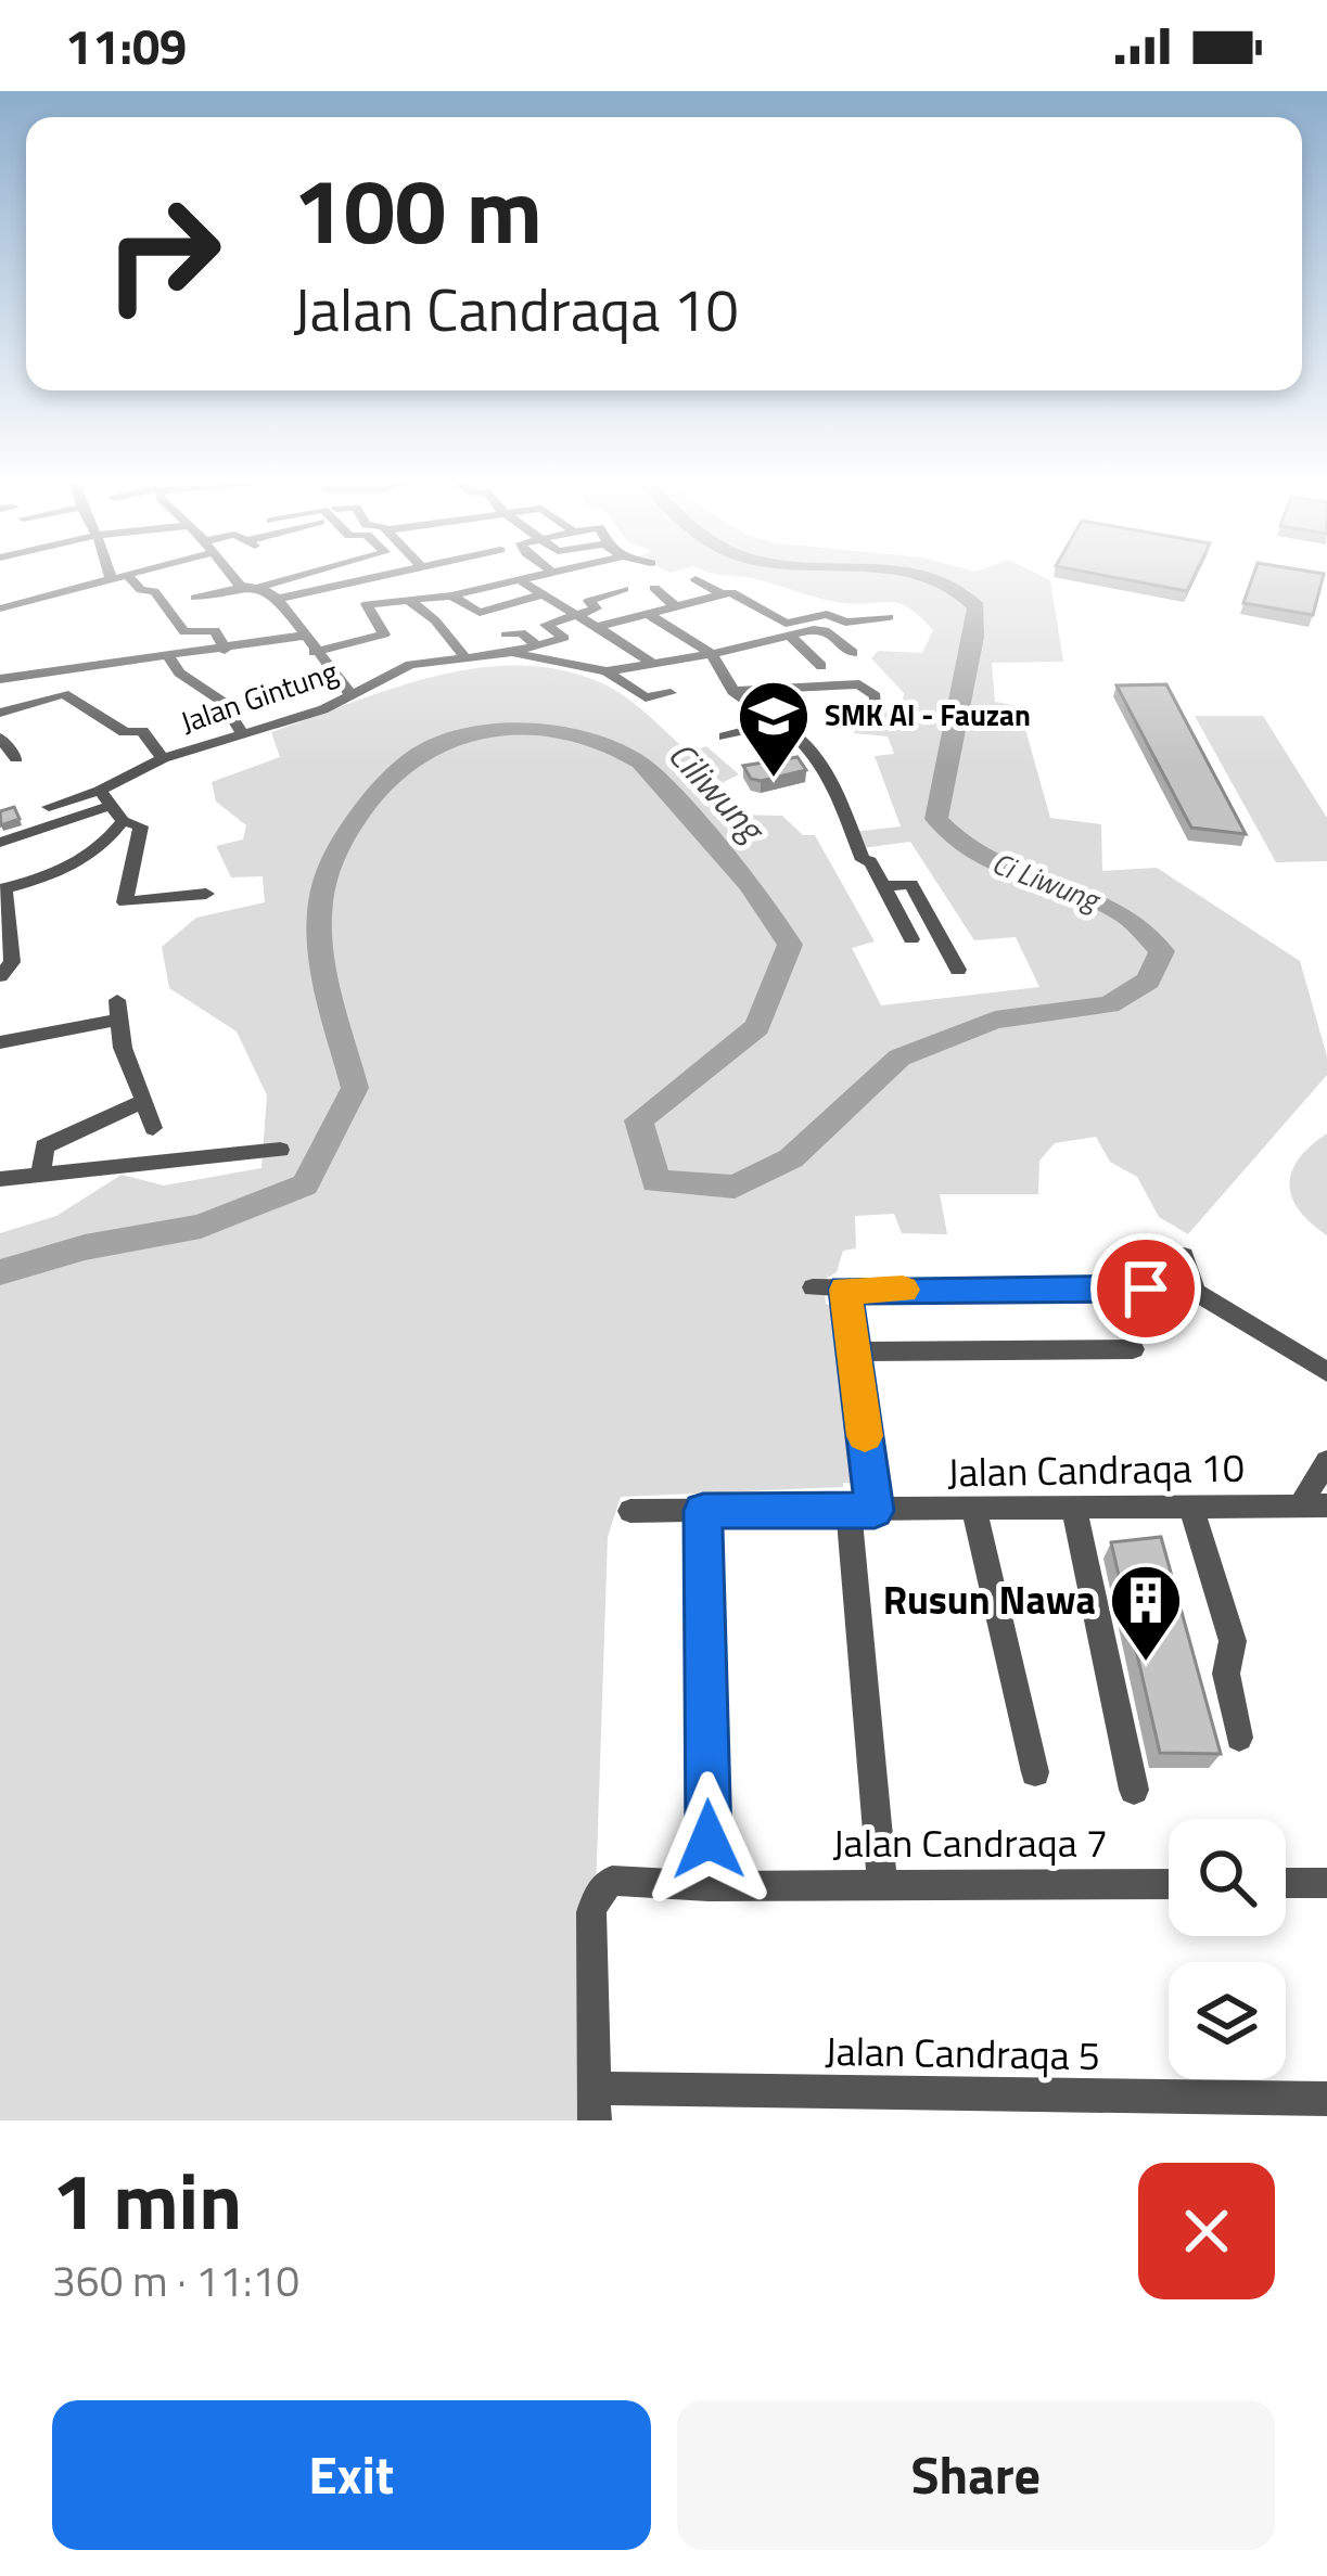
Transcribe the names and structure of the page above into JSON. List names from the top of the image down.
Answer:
{
  "streets": {
    "street": [
      "Jalan Gintung",
      "Jalan Candraqa 10",
      "Jalan Candraqa 7",
      "Jalan Candraqa 5"
    ]
  },
  "crossings": [
    ["Jalan Candraqa 7", "Jalan Candraqa 5"]
  ],
  "water": ["Ciliwung", "Ci Liwung"],
  "places": {
    "school or university": ["SMK Al - Fauzan"],
    "building": ["Rusun Nawa"]
  },
  "page": {
    "status": "11:09",
    "turn": ["100 m", "Jalan Candraqa 10"],
    "heading": ["1 min", "360 m · 11:10"],
    "buttons": ["Exit", "Share"]
  }
}
